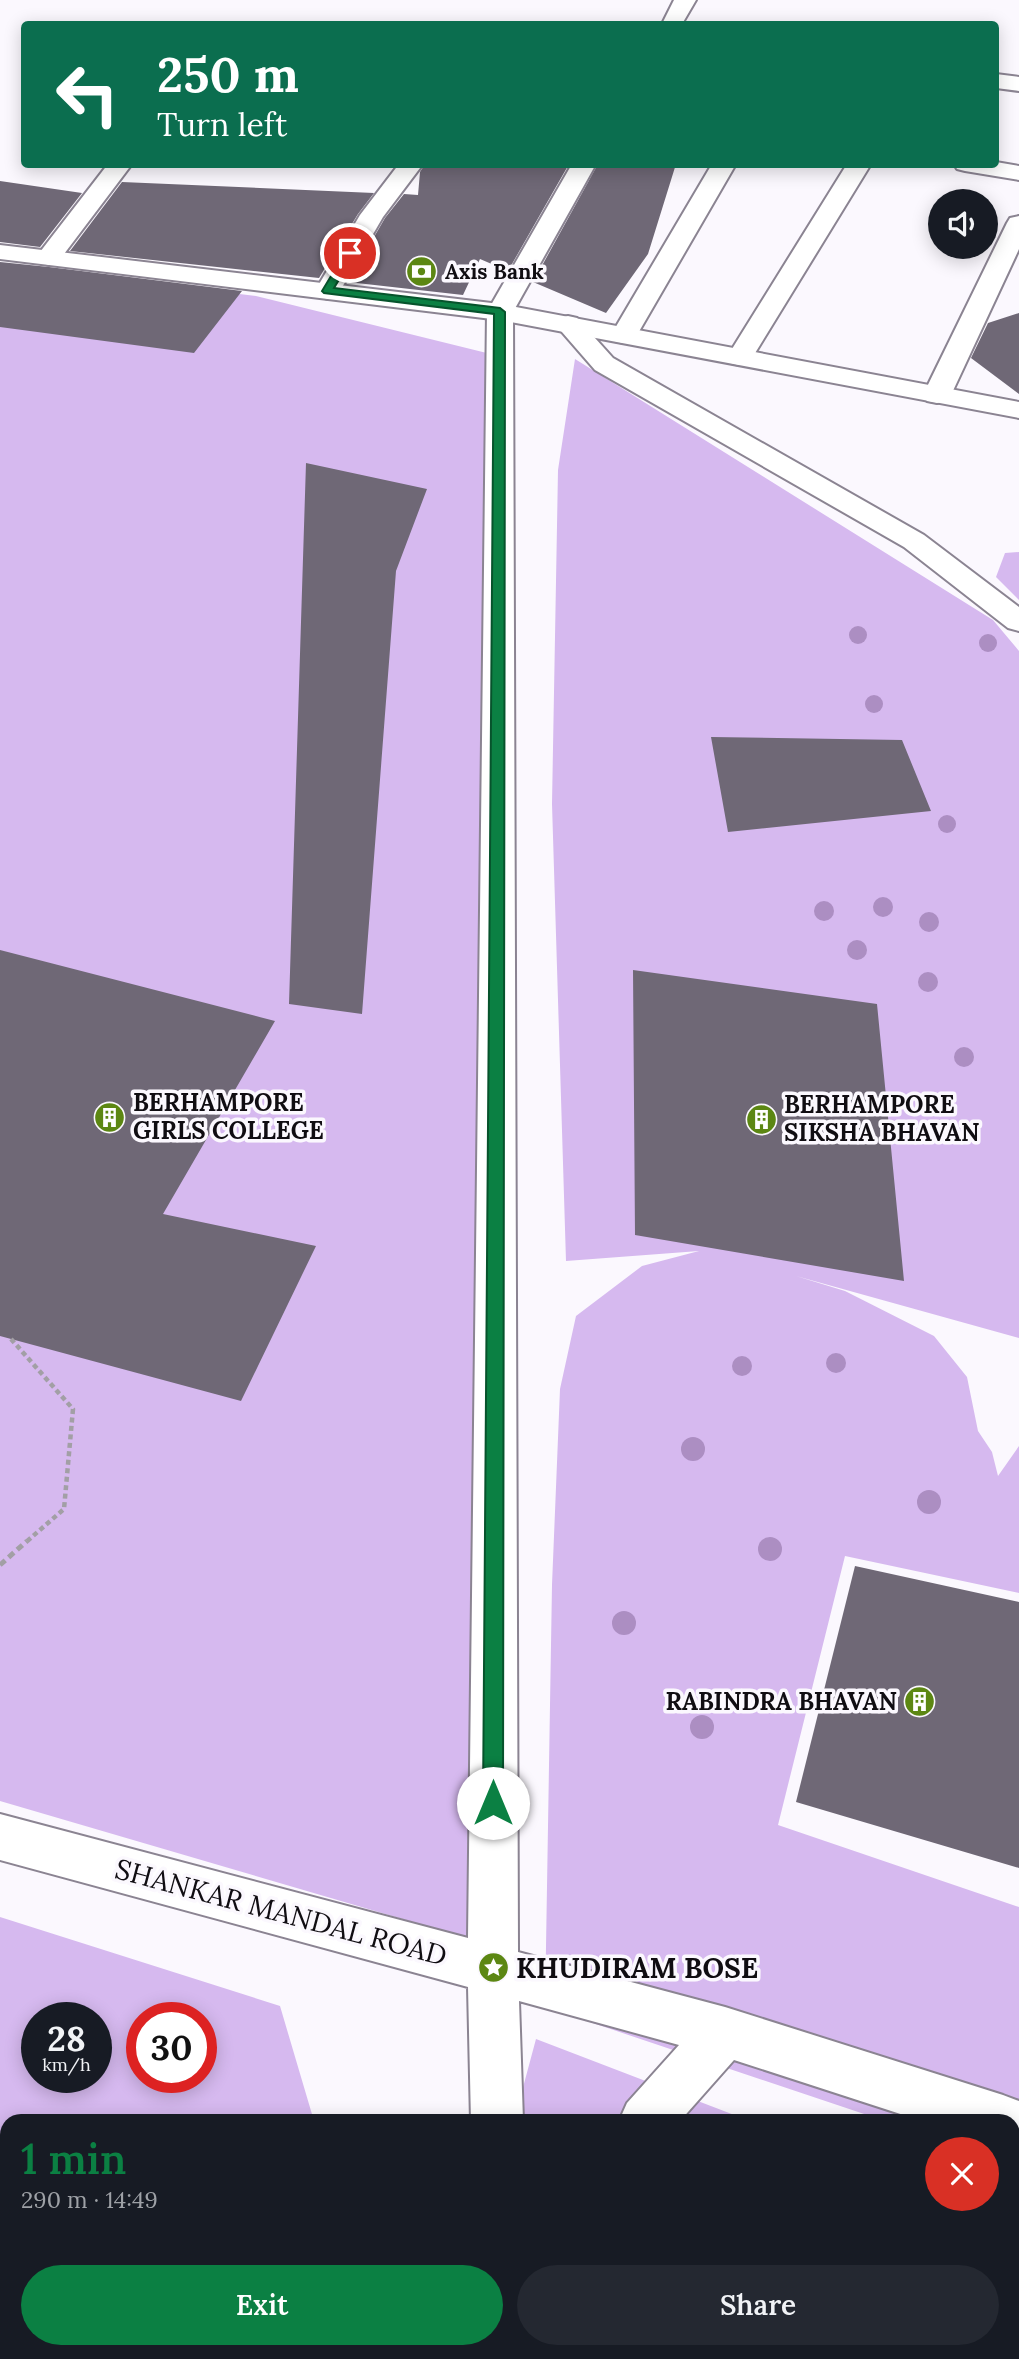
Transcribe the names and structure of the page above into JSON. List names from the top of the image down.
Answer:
{
  "streets": {
    "street": ["SHANKAR MANDAL ROAD"]
  },
  "places": {
    "bank": ["Axis Bank"],
    "building": ["BERHAMPORE GIRLS COLLEGE", "BERHAMPORE SIKSHA BHAVAN", "RABINDRA BHAVAN"],
    "place": ["KHUDIRAM BOSE"]
  },
  "page": {
    "turn": ["250 m", "Turn left"],
    "speed": "28 km/h",
    "limit": "30",
    "heading": ["1 min", "290 m · 14:49"],
    "buttons": ["Exit", "Share"]
  }
}
